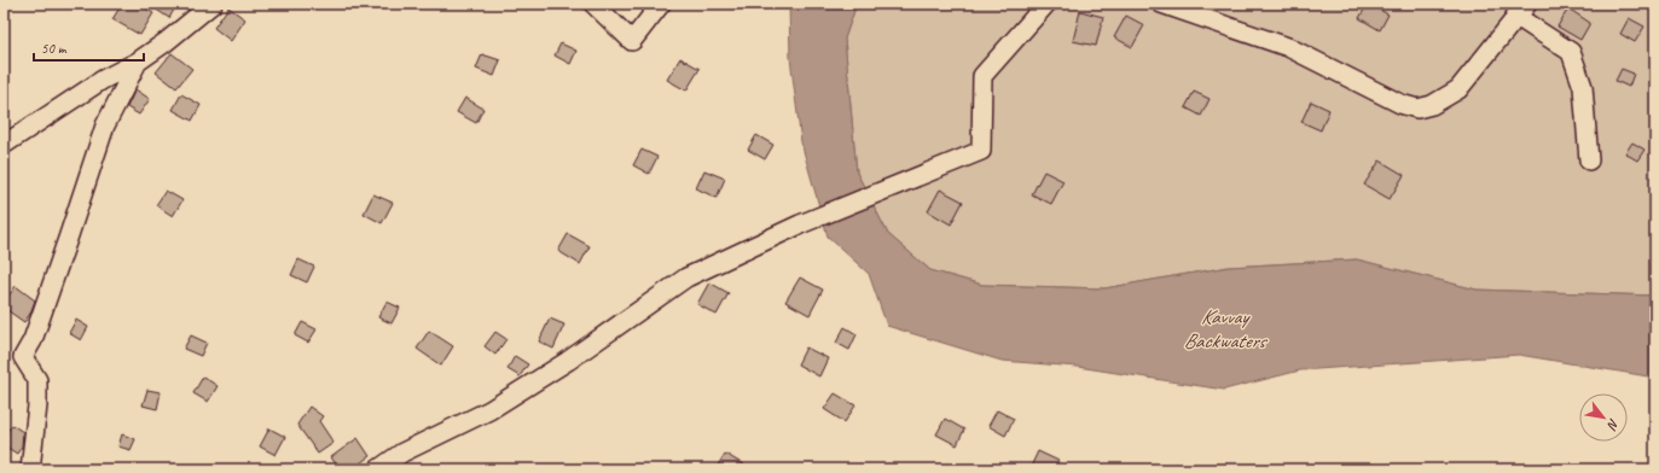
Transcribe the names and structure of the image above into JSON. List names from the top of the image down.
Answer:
{
  "water": ["Kavvay Backwaters"],
  "scale_bar": "50 m",
  "north": "bottom right"
}
